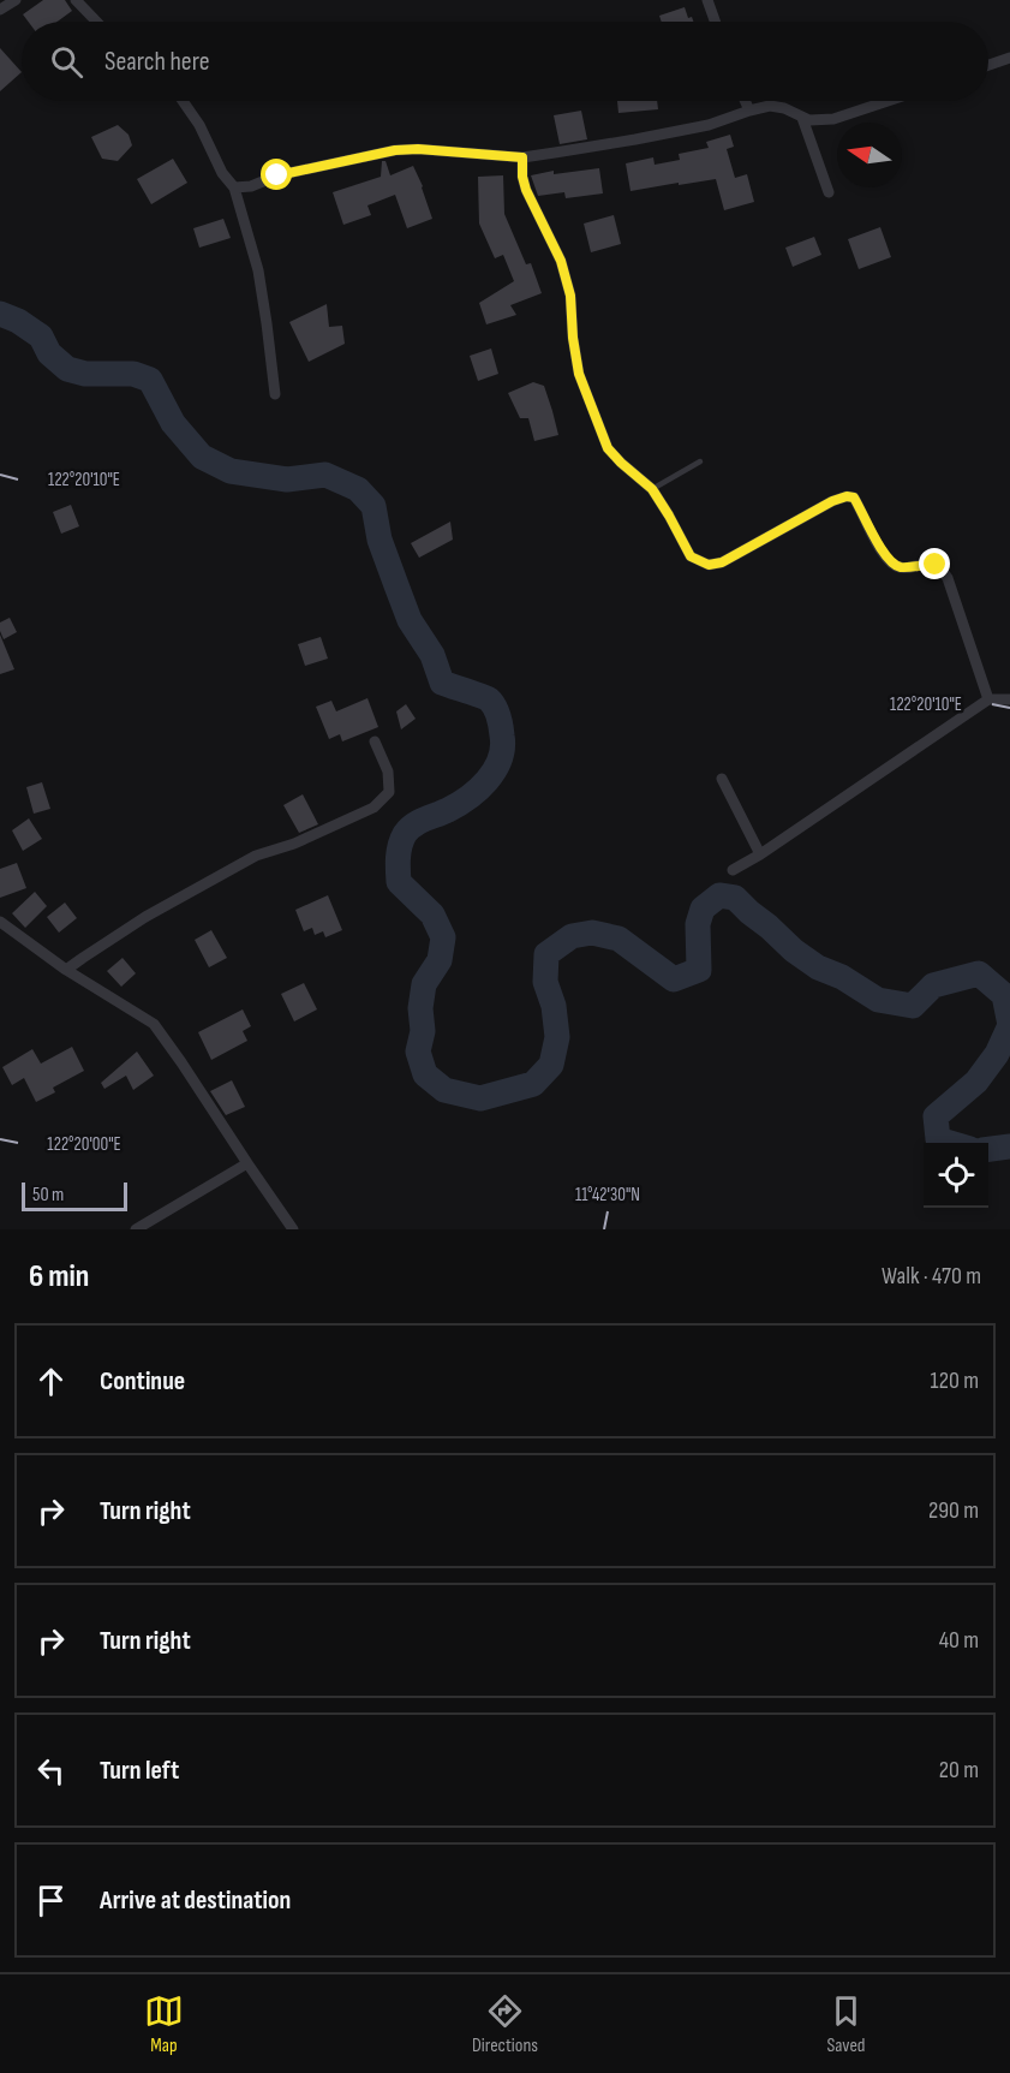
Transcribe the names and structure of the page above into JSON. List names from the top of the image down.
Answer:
{
  "scale_bar": "50 m",
  "north": "left",
  "page": {
    "search": "Search here",
    "scale": "50 m",
    "heading": ["6 min", "Walk · 470 m"],
    "list": [
      ["Continue", "120 m"],
      ["Turn right", "290 m"],
      ["Turn right", "40 m"],
      ["Turn left", "20 m"],
      "Arrive at destination"
    ],
    "nav": ["Map", "Directions", "Saved"]
  },
  "coordinates": ["122°20'10\"E", "122°20'00\"E", "11°42'30\"N"]
}
